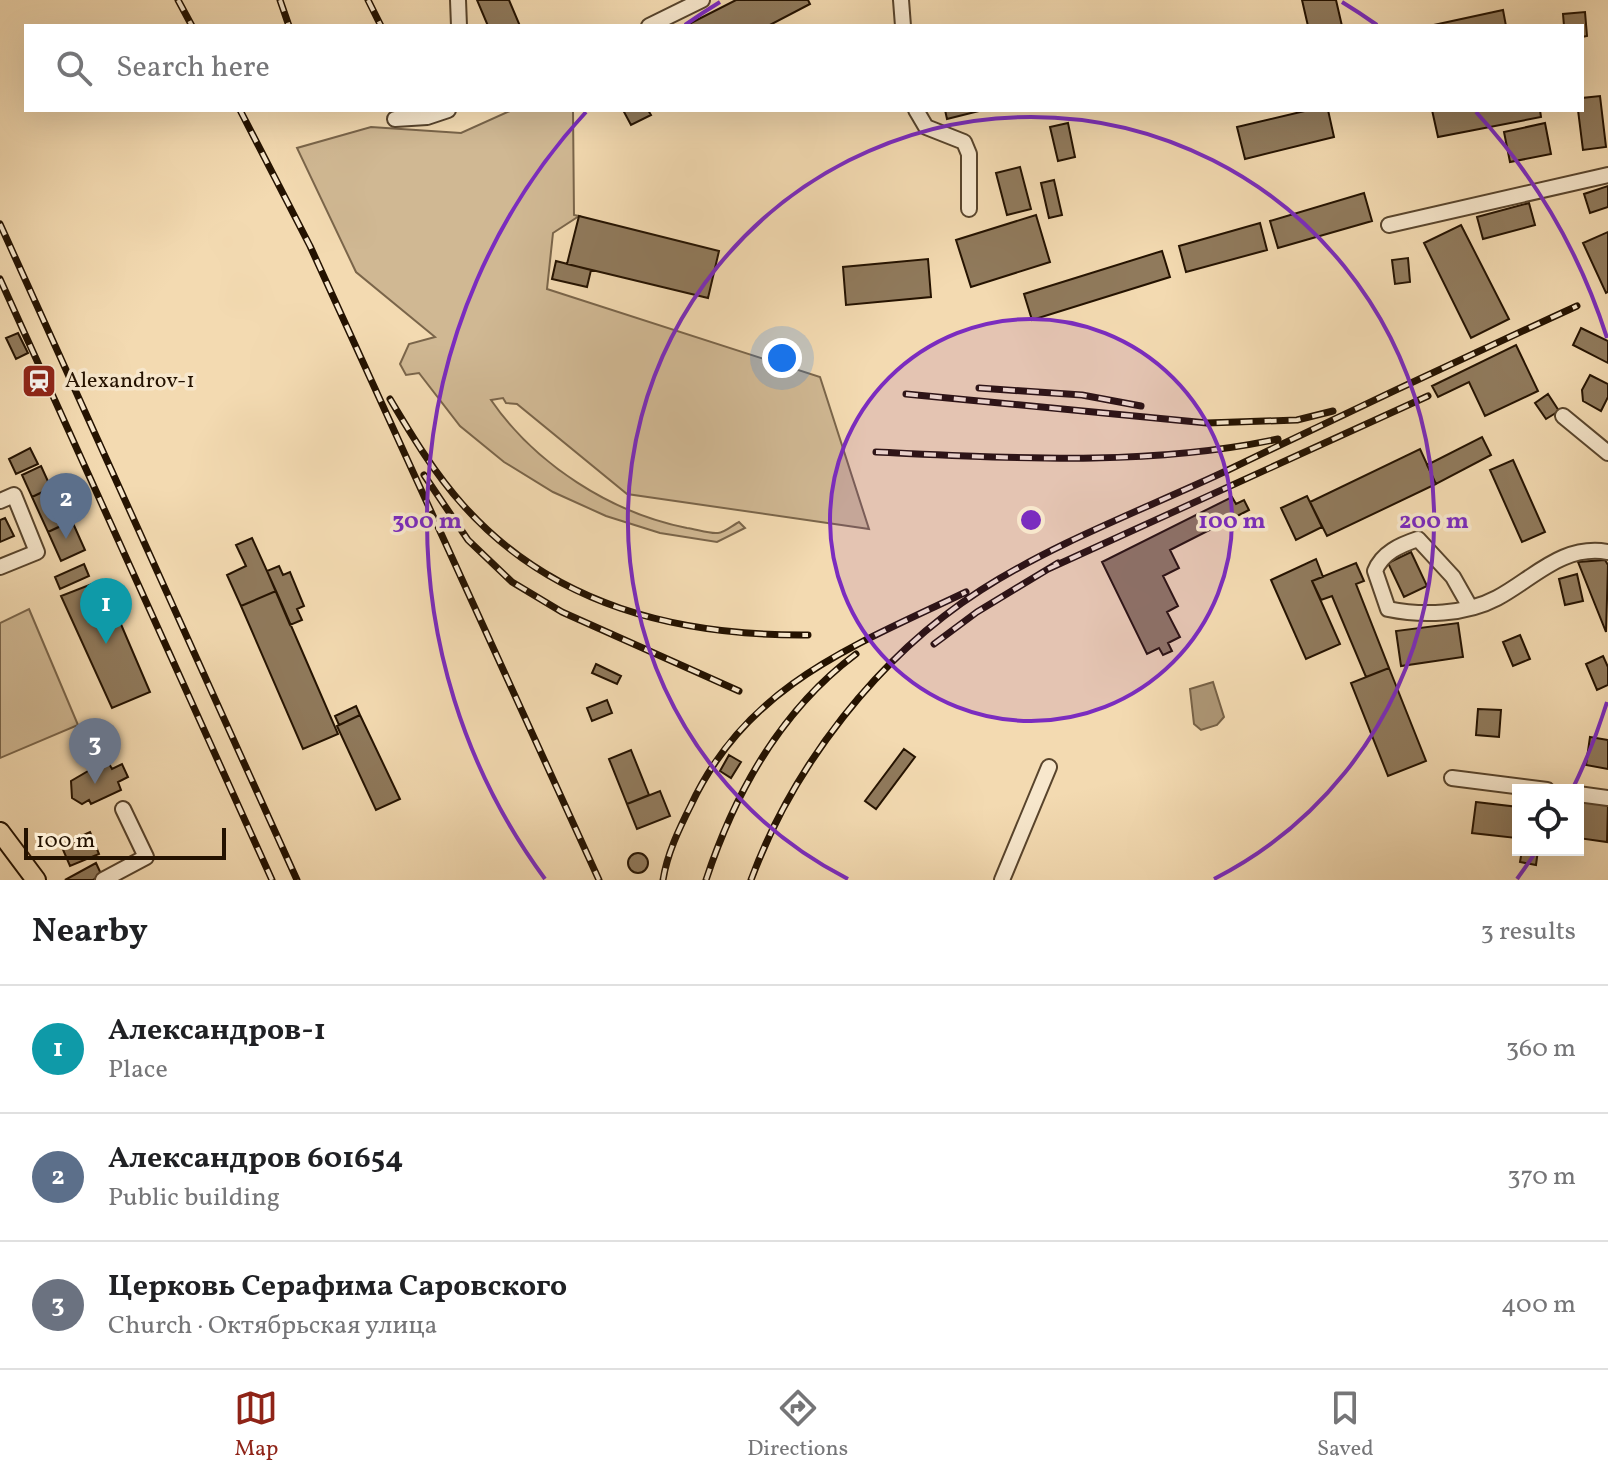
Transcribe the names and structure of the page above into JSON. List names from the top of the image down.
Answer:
{
  "places": {
    "station": ["Alexandrov-1"]
  },
  "scale_bar": "100 m",
  "page": {
    "search": "Search here",
    "pins": ["2", "1", "3"],
    "scale": "100 m",
    "heading": ["Nearby", "3 results"],
    "list": [
      {
        "mark": "1",
        "name": "Александров-1",
        "note": "Place",
        "value": "360 m"
      },
      {
        "mark": "2",
        "name": "Александров 601654",
        "note": "Public building",
        "value": "370 m"
      },
      {
        "mark": "3",
        "name": "Церковь Серафима Саровского",
        "note": "Church · Октябрьская улица",
        "value": "400 m"
      }
    ],
    "nav": ["Map", "Directions", "Saved"]
  },
  "rings": ["100 m", "200 m", "300 m"]
}
